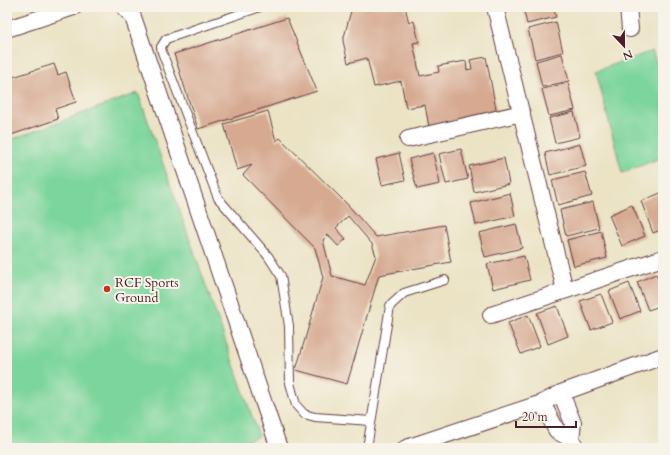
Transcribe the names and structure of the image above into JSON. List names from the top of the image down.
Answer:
{
  "places": ["RCF Sports Ground"],
  "scale_bar": "20 m",
  "north": "bottom"
}
